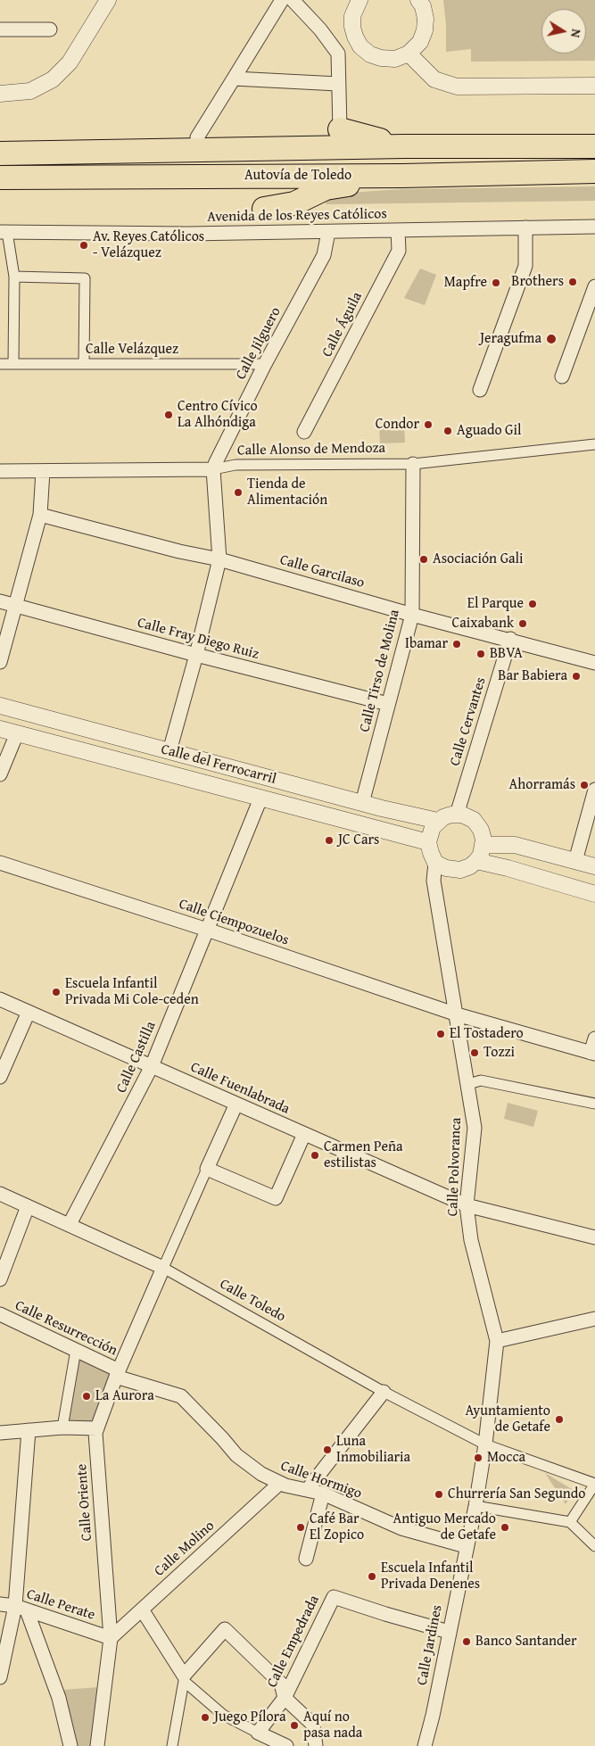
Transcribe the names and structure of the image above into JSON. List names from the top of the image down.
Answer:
{
  "streets": {
    "highway": ["Autovía de Toledo"],
    "street": [
      "Avenida de los Reyes Católicos",
      "Calle Águila",
      "Calle Jilguero",
      "Calle Velázquez",
      "Calle Alonso de Mendoza",
      "Calle Garcilaso",
      "Calle Fray Diego Ruiz",
      "Calle Tirso de Molina",
      "Calle Cervantes",
      "Calle del Ferrocarril",
      "Calle Ciempozuelos",
      "Calle Castilla",
      "Calle Fuenlabrada",
      "Calle Polvoranca",
      "Calle Toledo",
      "Calle Resurrección",
      "Calle Hormigo",
      "Calle Oriente",
      "Calle Molino",
      "Calle Perate",
      "Calle Empedrada",
      "Calle Jardines"
    ]
  },
  "crossings": [
    ["Avenida de los Reyes Católicos", "Calle Águila"],
    ["Avenida de los Reyes Católicos", "Calle Jilguero"],
    ["Calle Jilguero", "Calle Velázquez"],
    ["Calle Jilguero", "Calle Alonso de Mendoza"],
    ["Calle Alonso de Mendoza", "Calle Tirso de Molina"],
    ["Calle Garcilaso", "Calle Tirso de Molina"],
    ["Calle Garcilaso", "Calle Cervantes"],
    ["Calle Fray Diego Ruiz", "Calle Tirso de Molina"],
    ["Calle Tirso de Molina", "Calle del Ferrocarril"],
    ["Calle Cervantes", "Calle del Ferrocarril"],
    ["Calle Cervantes", "Calle Polvoranca"],
    ["Calle del Ferrocarril", "Calle Castilla"],
    ["Calle del Ferrocarril", "Calle Polvoranca"],
    ["Calle Ciempozuelos", "Calle Castilla"],
    ["Calle Ciempozuelos", "Calle Polvoranca"],
    ["Calle Castilla", "Calle Fuenlabrada"],
    ["Calle Castilla", "Calle Toledo"],
    ["Calle Fuenlabrada", "Calle Polvoranca"],
    ["Calle Polvoranca", "Calle Toledo"],
    ["Calle Polvoranca", "Calle Jardines"],
    ["Calle Toledo", "Calle Oriente"],
    ["Calle Toledo", "Calle Jardines"],
    ["Calle Resurrección", "Calle Hormigo"],
    ["Calle Resurrección", "Calle Oriente"],
    ["Calle Hormigo", "Calle Oriente"],
    ["Calle Hormigo", "Calle Molino"],
    ["Calle Hormigo", "Calle Jardines"],
    ["Calle Oriente", "Calle Molino"],
    ["Calle Oriente", "Calle Perate"],
    ["Calle Molino", "Calle Perate"],
    ["Calle Empedrada", "Calle Jardines"]
  ],
  "places": [
    "Av. Reyes Católicos - Velázquez",
    "Brothers",
    "Mapfre",
    "Jeragufma",
    "Centro Cívico La Alhóndiga",
    "Condor",
    "Aguado Gil",
    "Tienda de Alimentación",
    "Asociación Gali",
    "El Parque",
    "Caixabank",
    "Ibamar",
    "BBVA",
    "Bar Babiera",
    "Ahorramás",
    "JC Cars",
    "Escuela Infantil Privada Mi Cole-ceden",
    "El Tostadero",
    "Tozzi",
    "Carmen Peña estilistas",
    "La Aurora",
    "Ayuntamiento de Getafe",
    "Luna Inmobiliaria",
    "Mocca",
    "Churrería San Segundo",
    "Café Bar El Zopico",
    "Antiguo Mercado de Getafe",
    "Escuela Infantil Privada Denenes",
    "Banco Santander",
    "Juego Pílora",
    "Aquí no pasa nada"
  ],
  "north": "right"
}
